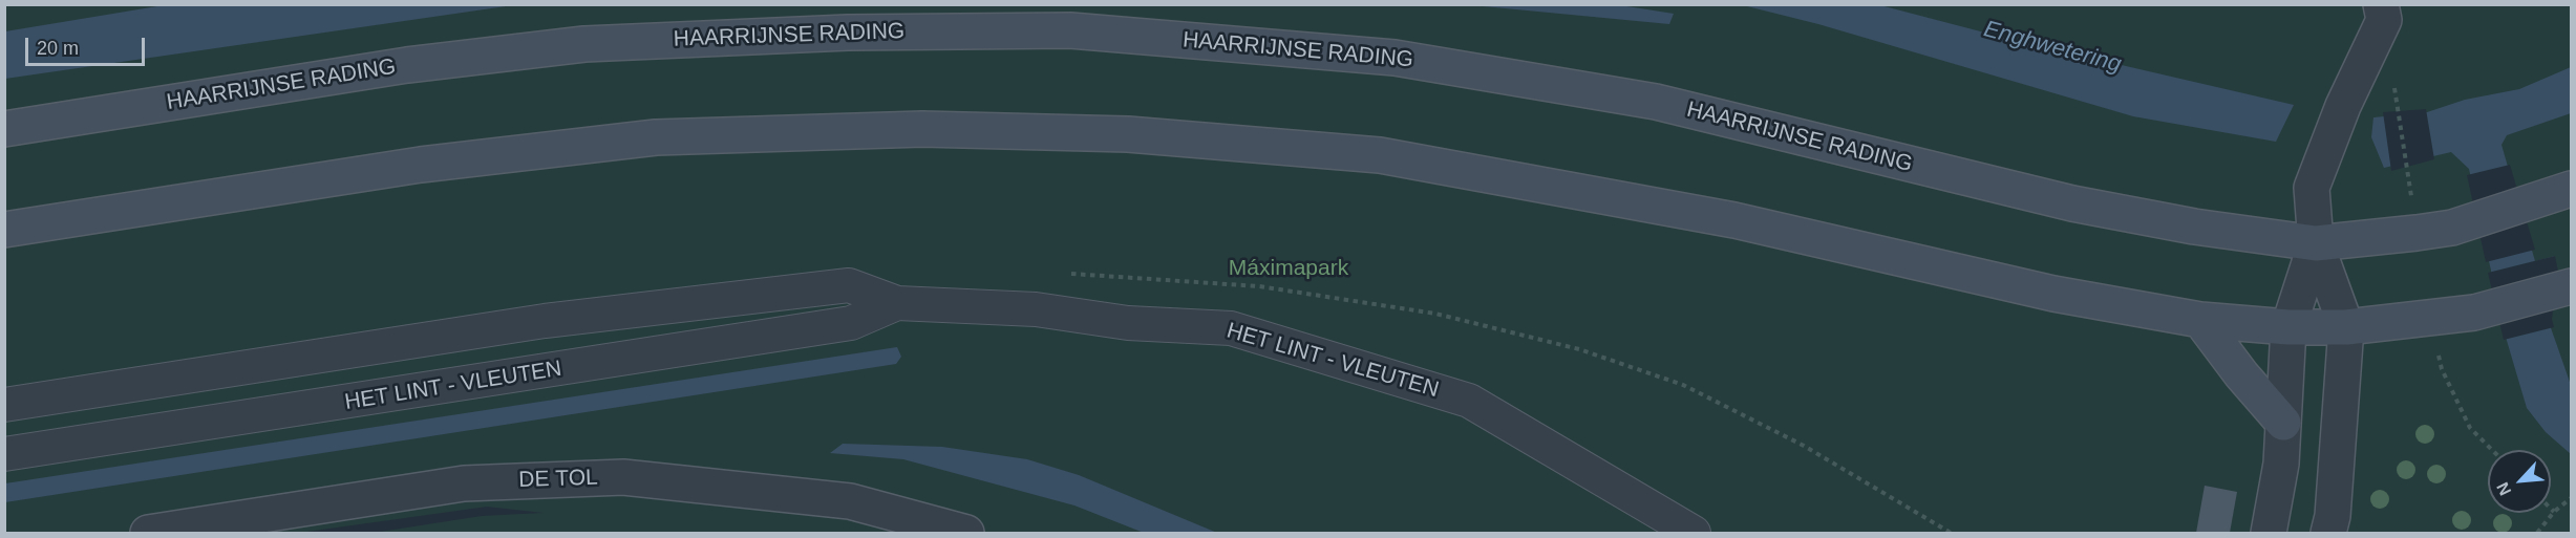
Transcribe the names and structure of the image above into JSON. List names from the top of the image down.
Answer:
{
  "streets": {
    "main road": ["HAARRIJNSE RADING"],
    "street": ["HET LINT - VLEUTEN", "DE TOL"]
  },
  "water": ["Enghwetering"],
  "parks": ["Máximapark"],
  "scale_bar": "20 m",
  "north": "bottom left"
}
